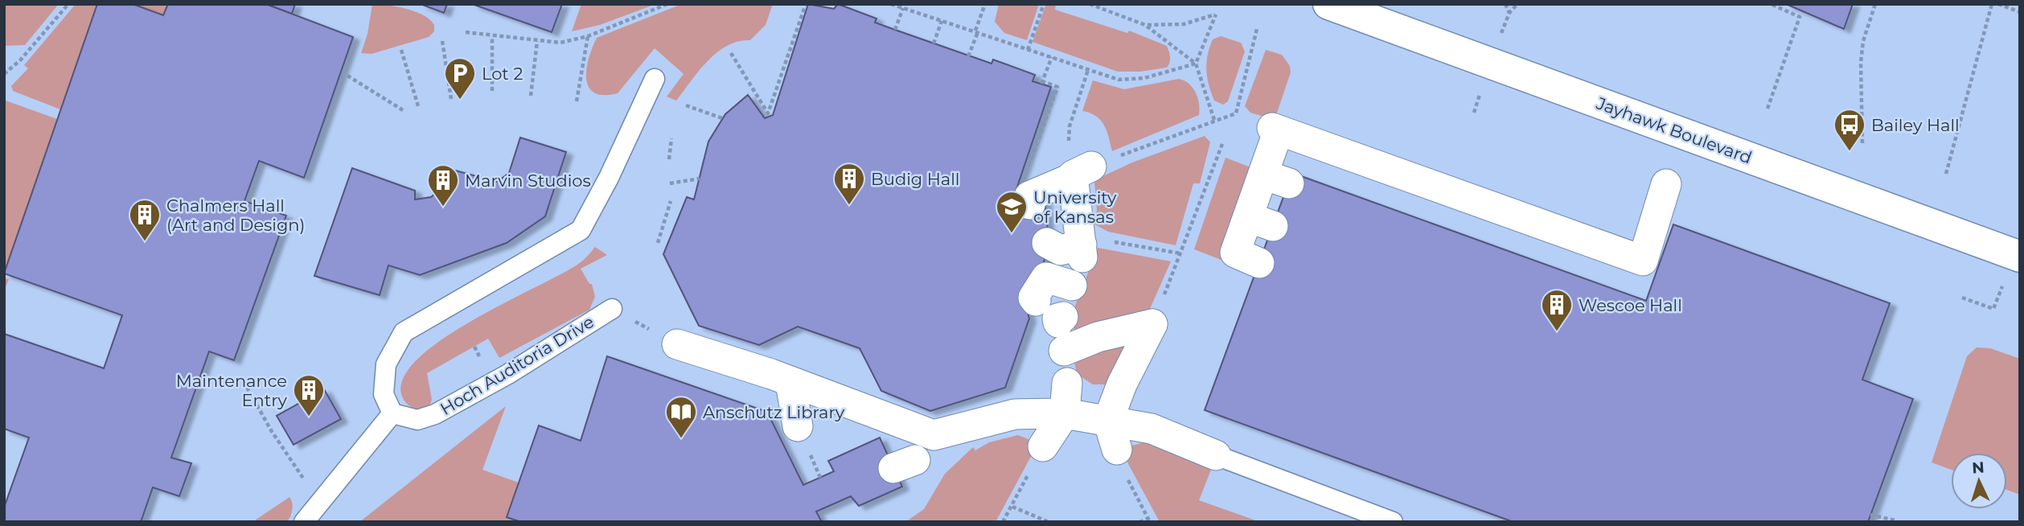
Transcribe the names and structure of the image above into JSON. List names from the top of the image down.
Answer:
{
  "streets": {
    "street": ["Jayhawk Boulevard"],
    "lane": ["Hoch Auditoria Drive"]
  },
  "places": {
    "parking": ["Lot 2"],
    "bus stop": ["Bailey Hall"],
    "building": [
      "Budig Hall",
      "Marvin Studios",
      "Chalmers Hall (Art and Design)",
      "Wescoe Hall",
      "Maintenance Entry"
    ],
    "school or university": ["University of Kansas"],
    "library": ["Anschutz Library"]
  },
  "north": "top"
}
